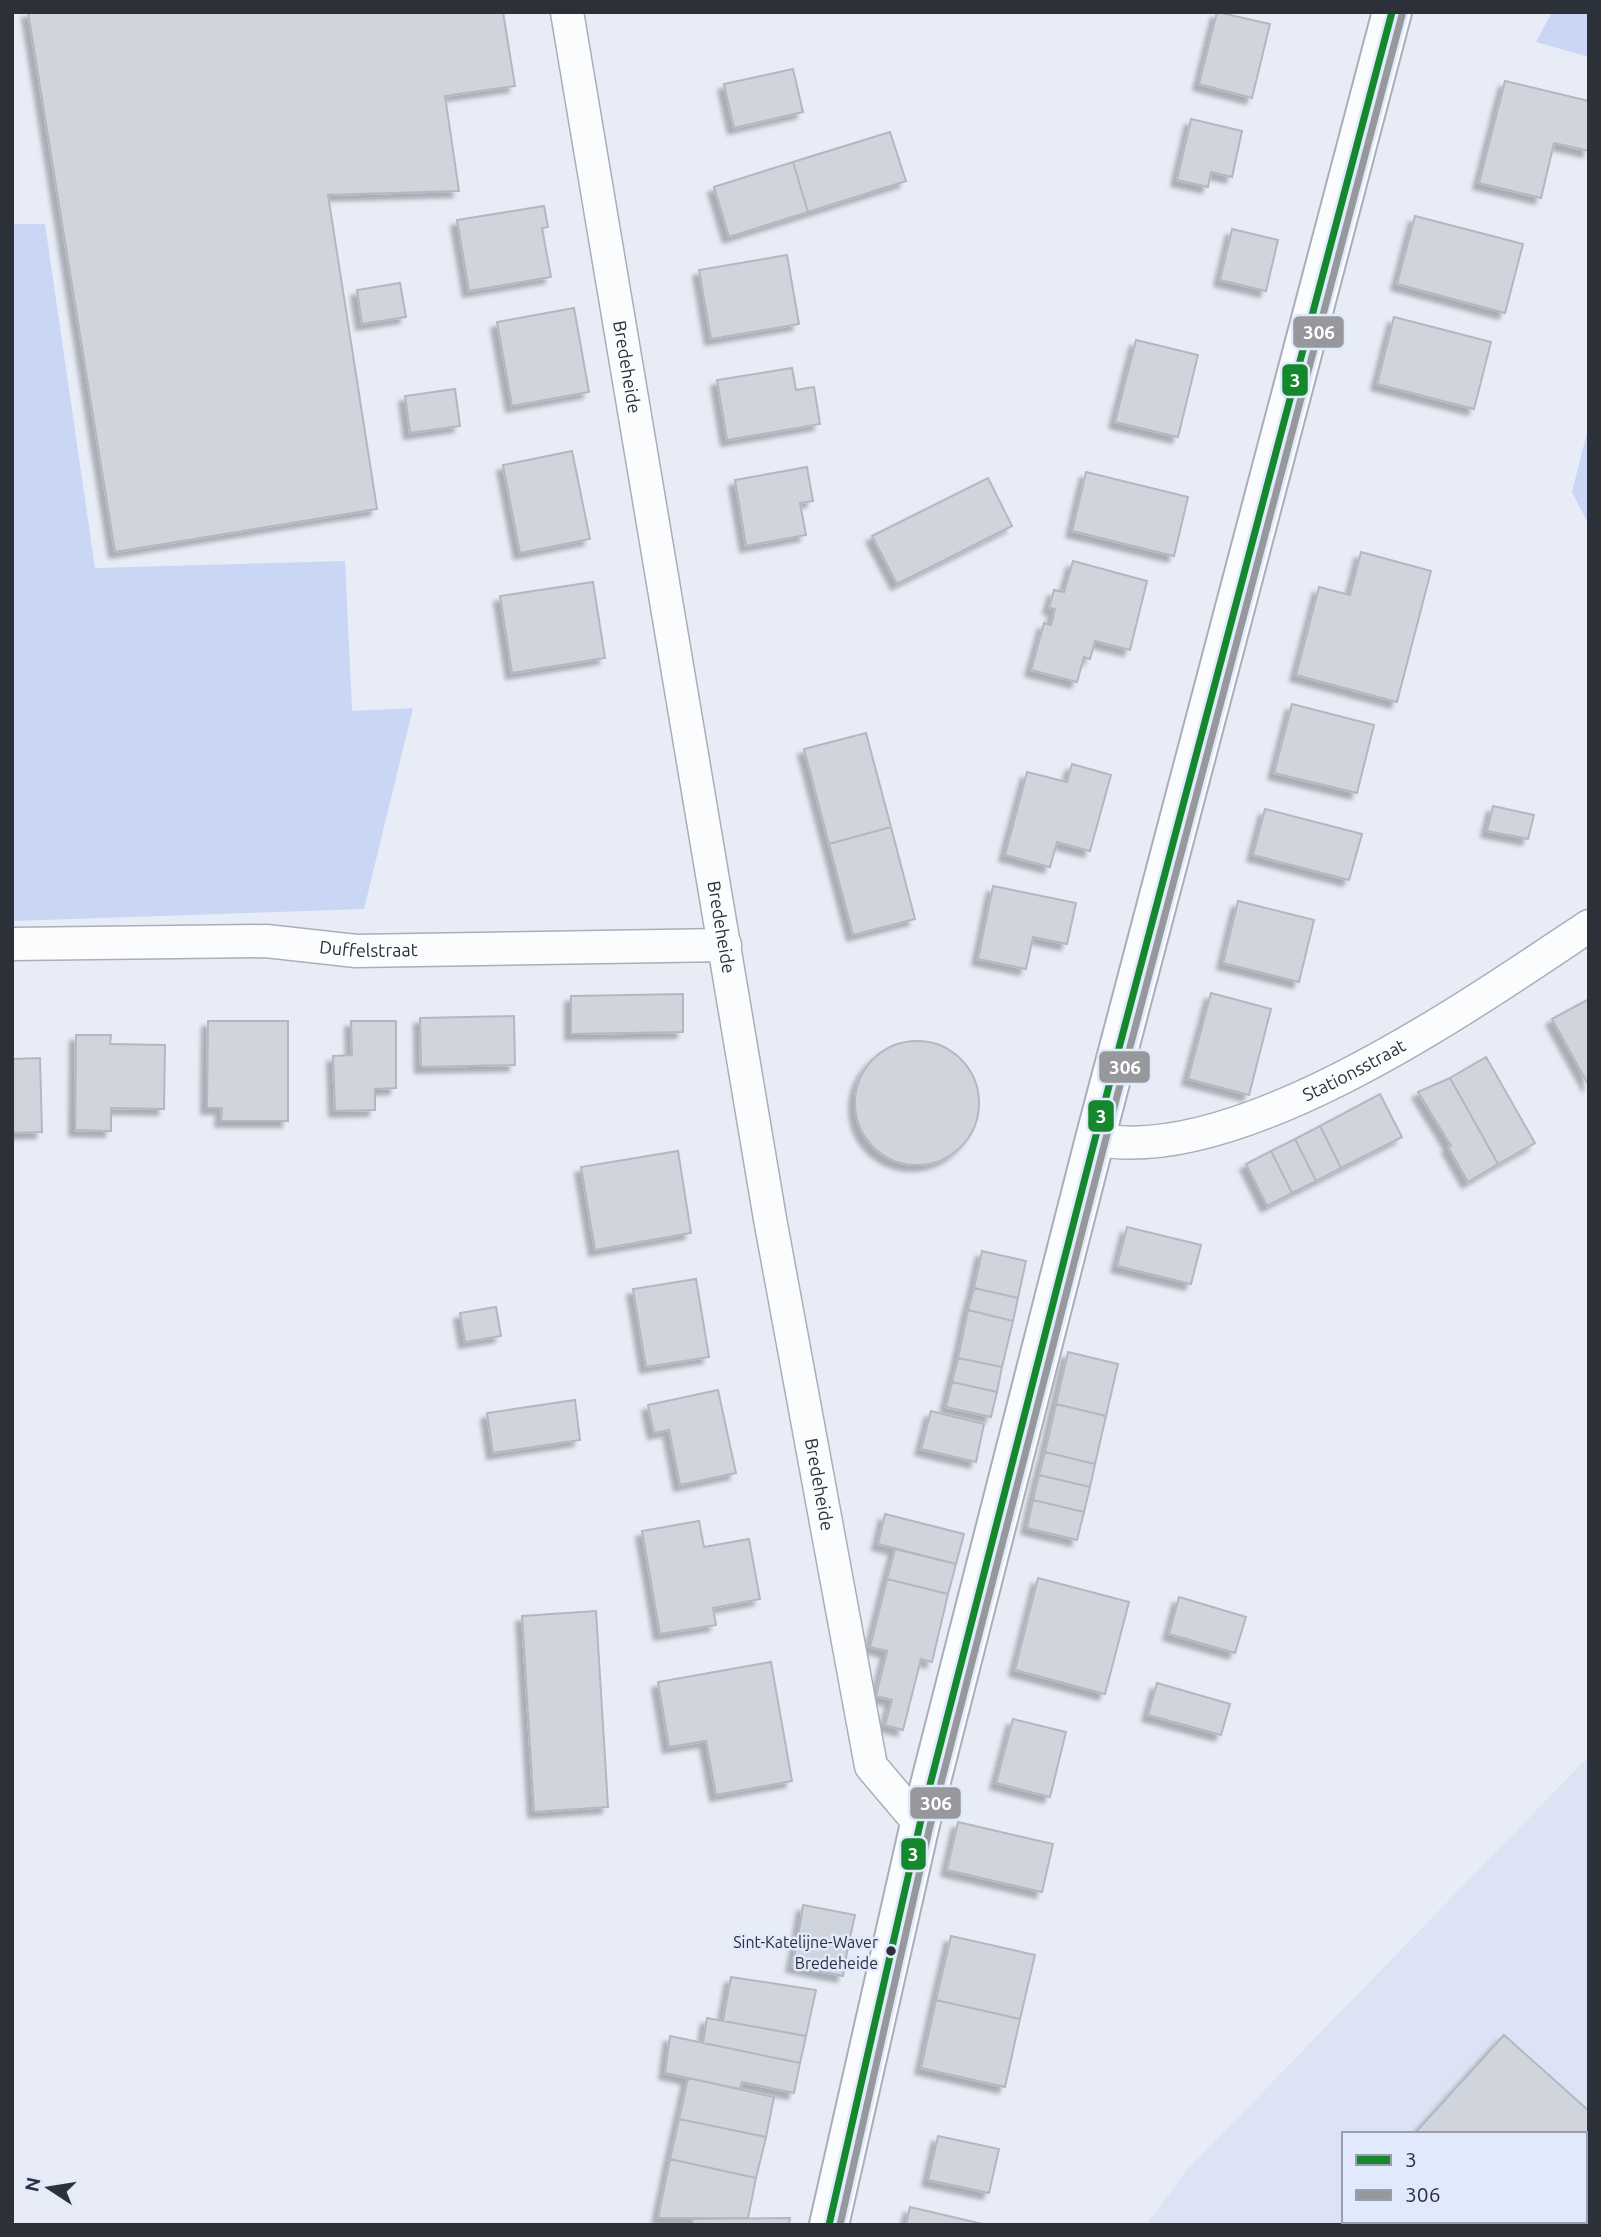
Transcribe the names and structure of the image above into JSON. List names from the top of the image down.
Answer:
{
  "streets": {
    "street": ["Bredeheide", "Duffelstraat", "Stationsstraat"]
  },
  "crossings": [
    ["Bredeheide", "Duffelstraat"]
  ],
  "places": ["Sint-Katelijne-Waver Bredeheide"],
  "lines": ["transit line 3", "transit line 306"],
  "legend": ["3", "306"],
  "north": "left"
}
